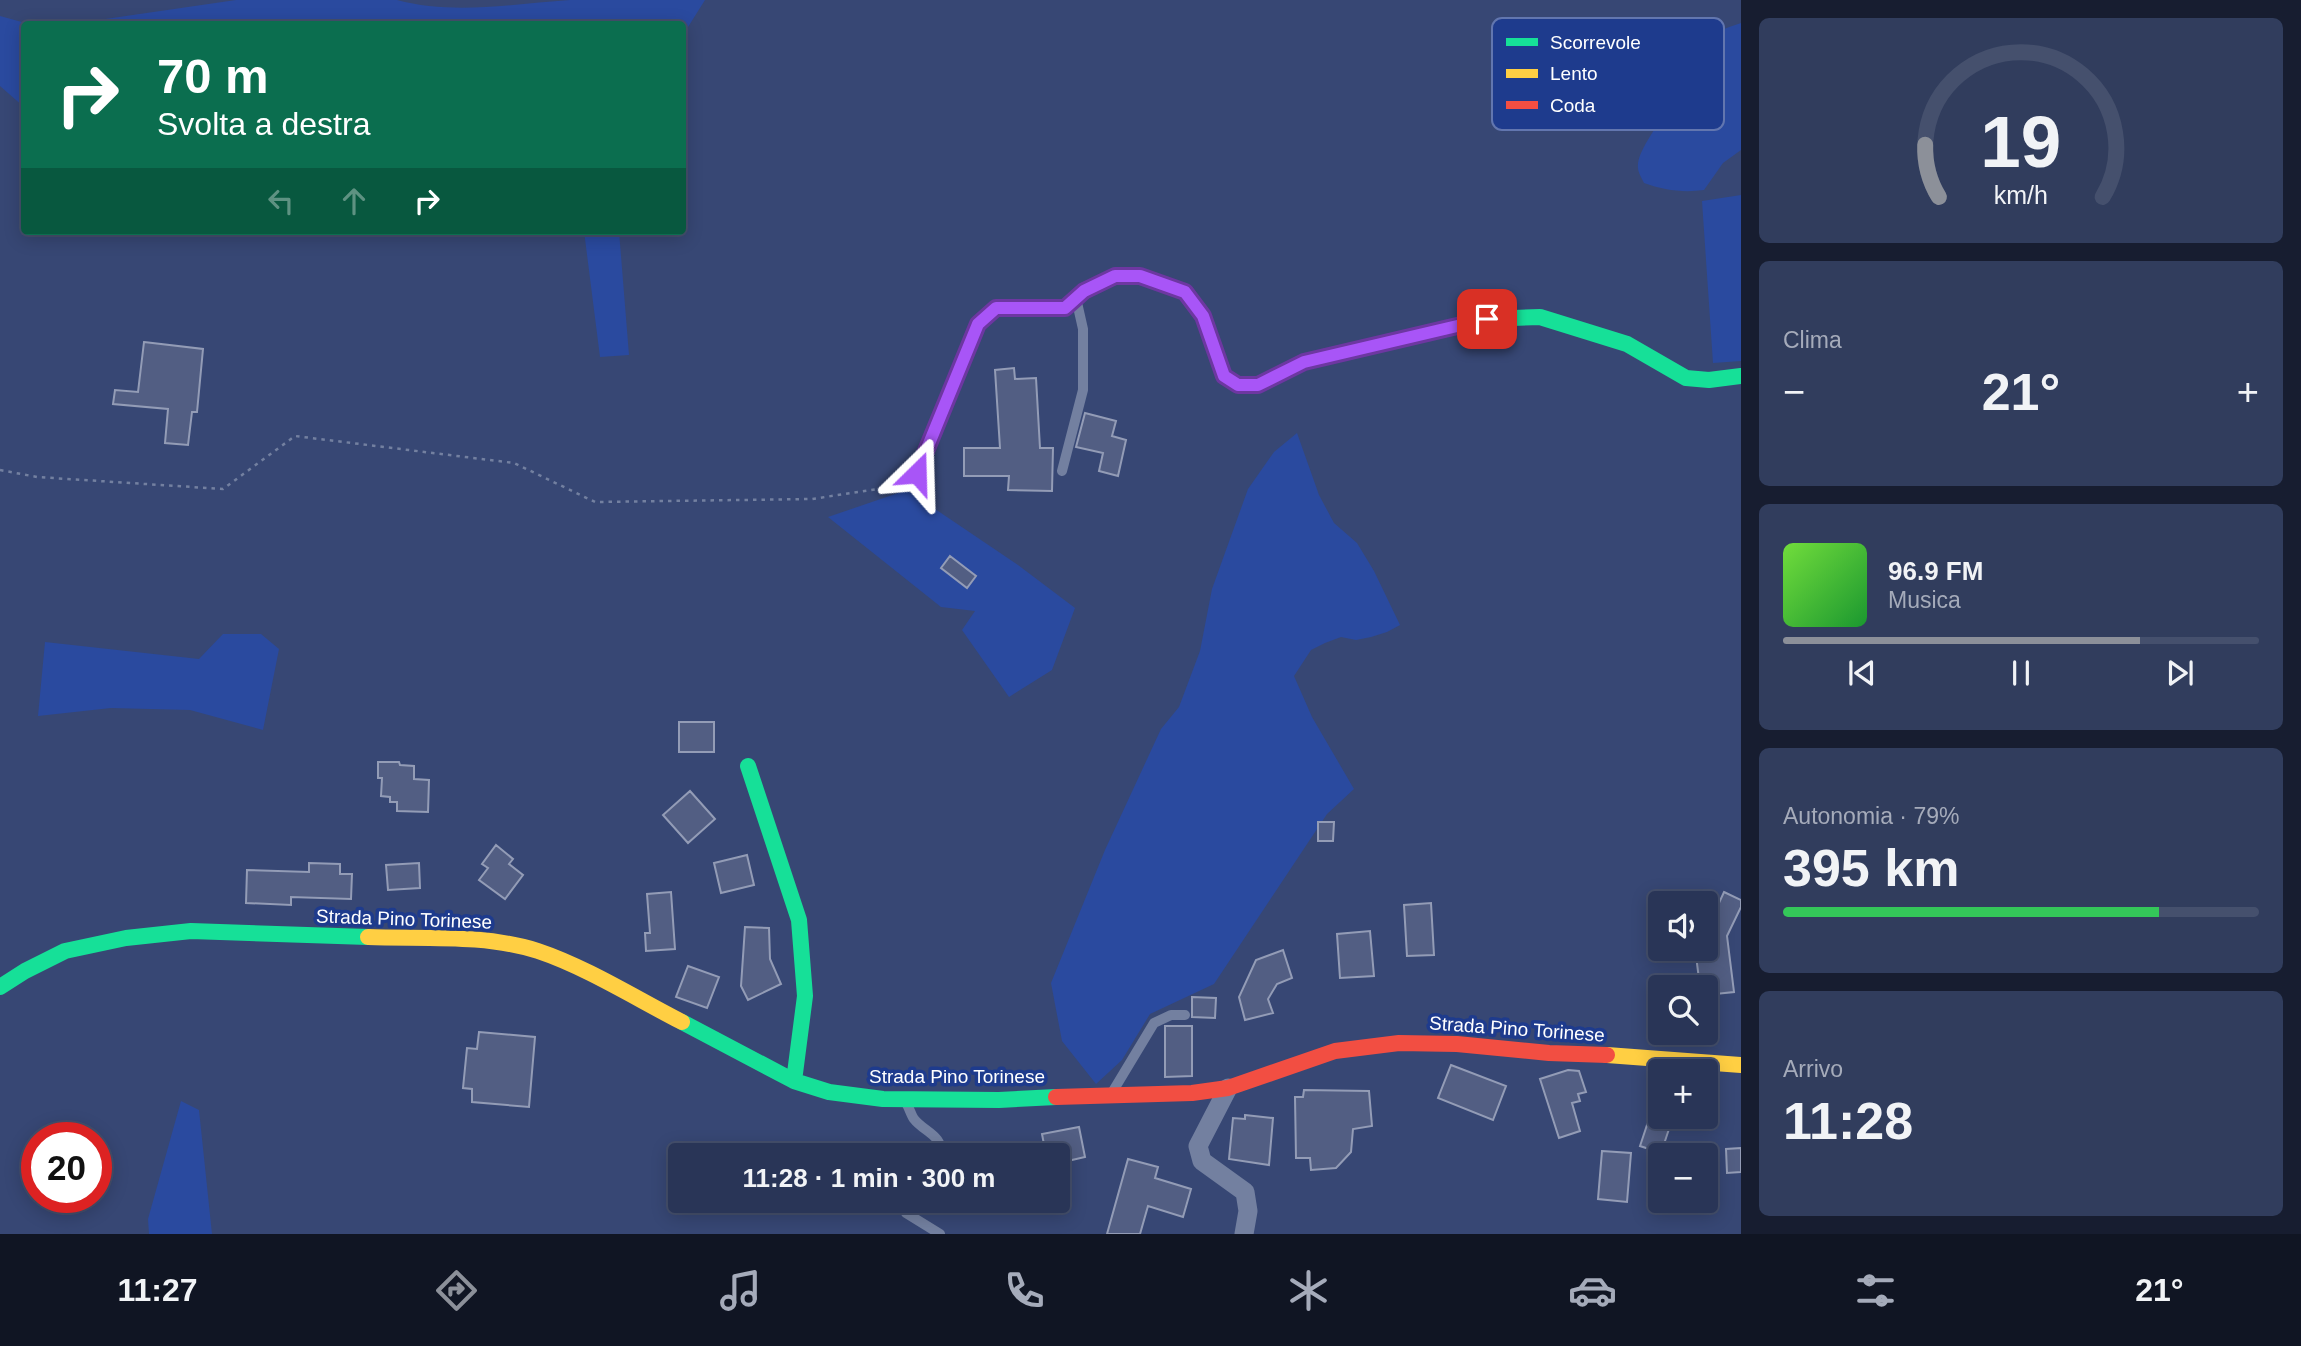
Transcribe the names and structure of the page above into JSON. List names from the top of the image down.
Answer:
{
  "streets": {
    "street": ["Strada Pino Torinese"]
  },
  "legend": ["Scorrevole", "Lento", "Coda"],
  "page": {
    "turn": ["70 m", "Svolta a destra"],
    "tile": [
      "Clima",
      ["Autonomia · 79%", "395 km"],
      ["Arrivo", "11:28"]
    ],
    "heat": ["−", "21°", "+"],
    "song": ["96.9 FM", "Musica"],
    "map_buttons": ["+", "−"],
    "limit": "20",
    "trip": "11:28 · 1 min · 300 m",
    "tabs": ["11:27", "21°"],
    "gauge": ["19", "km/h"]
  }
}
